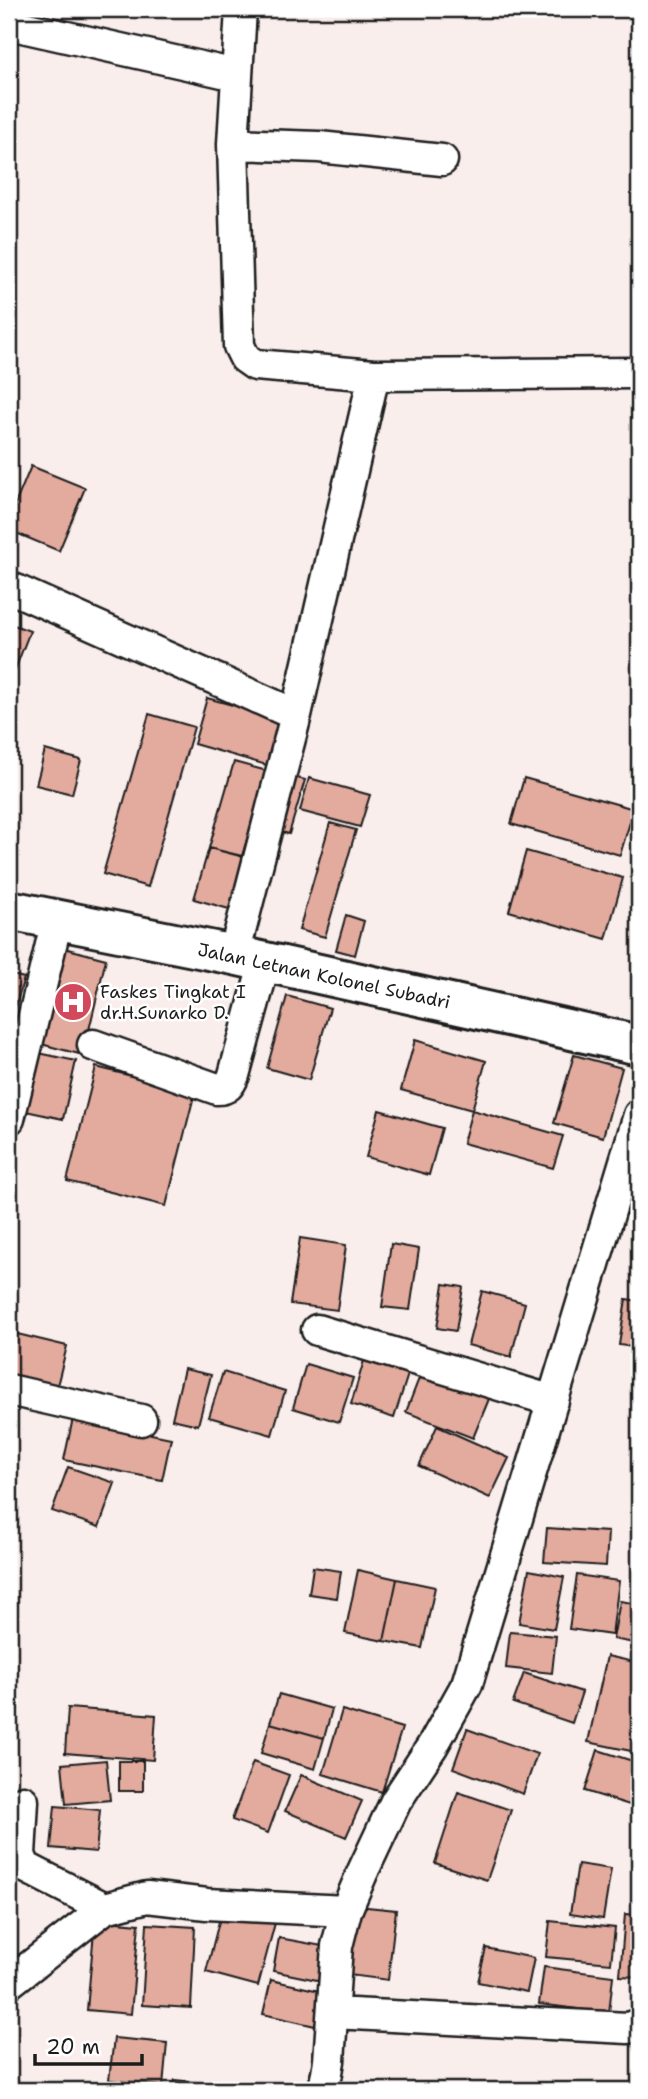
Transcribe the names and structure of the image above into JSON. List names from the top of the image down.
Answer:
{
  "streets": {
    "main road": ["Jalan Letnan Kolonel Subadri"]
  },
  "places": {
    "hospital": ["Faskes Tingkat I dr.H.Sunarko D."]
  },
  "scale_bar": "20 m"
}
